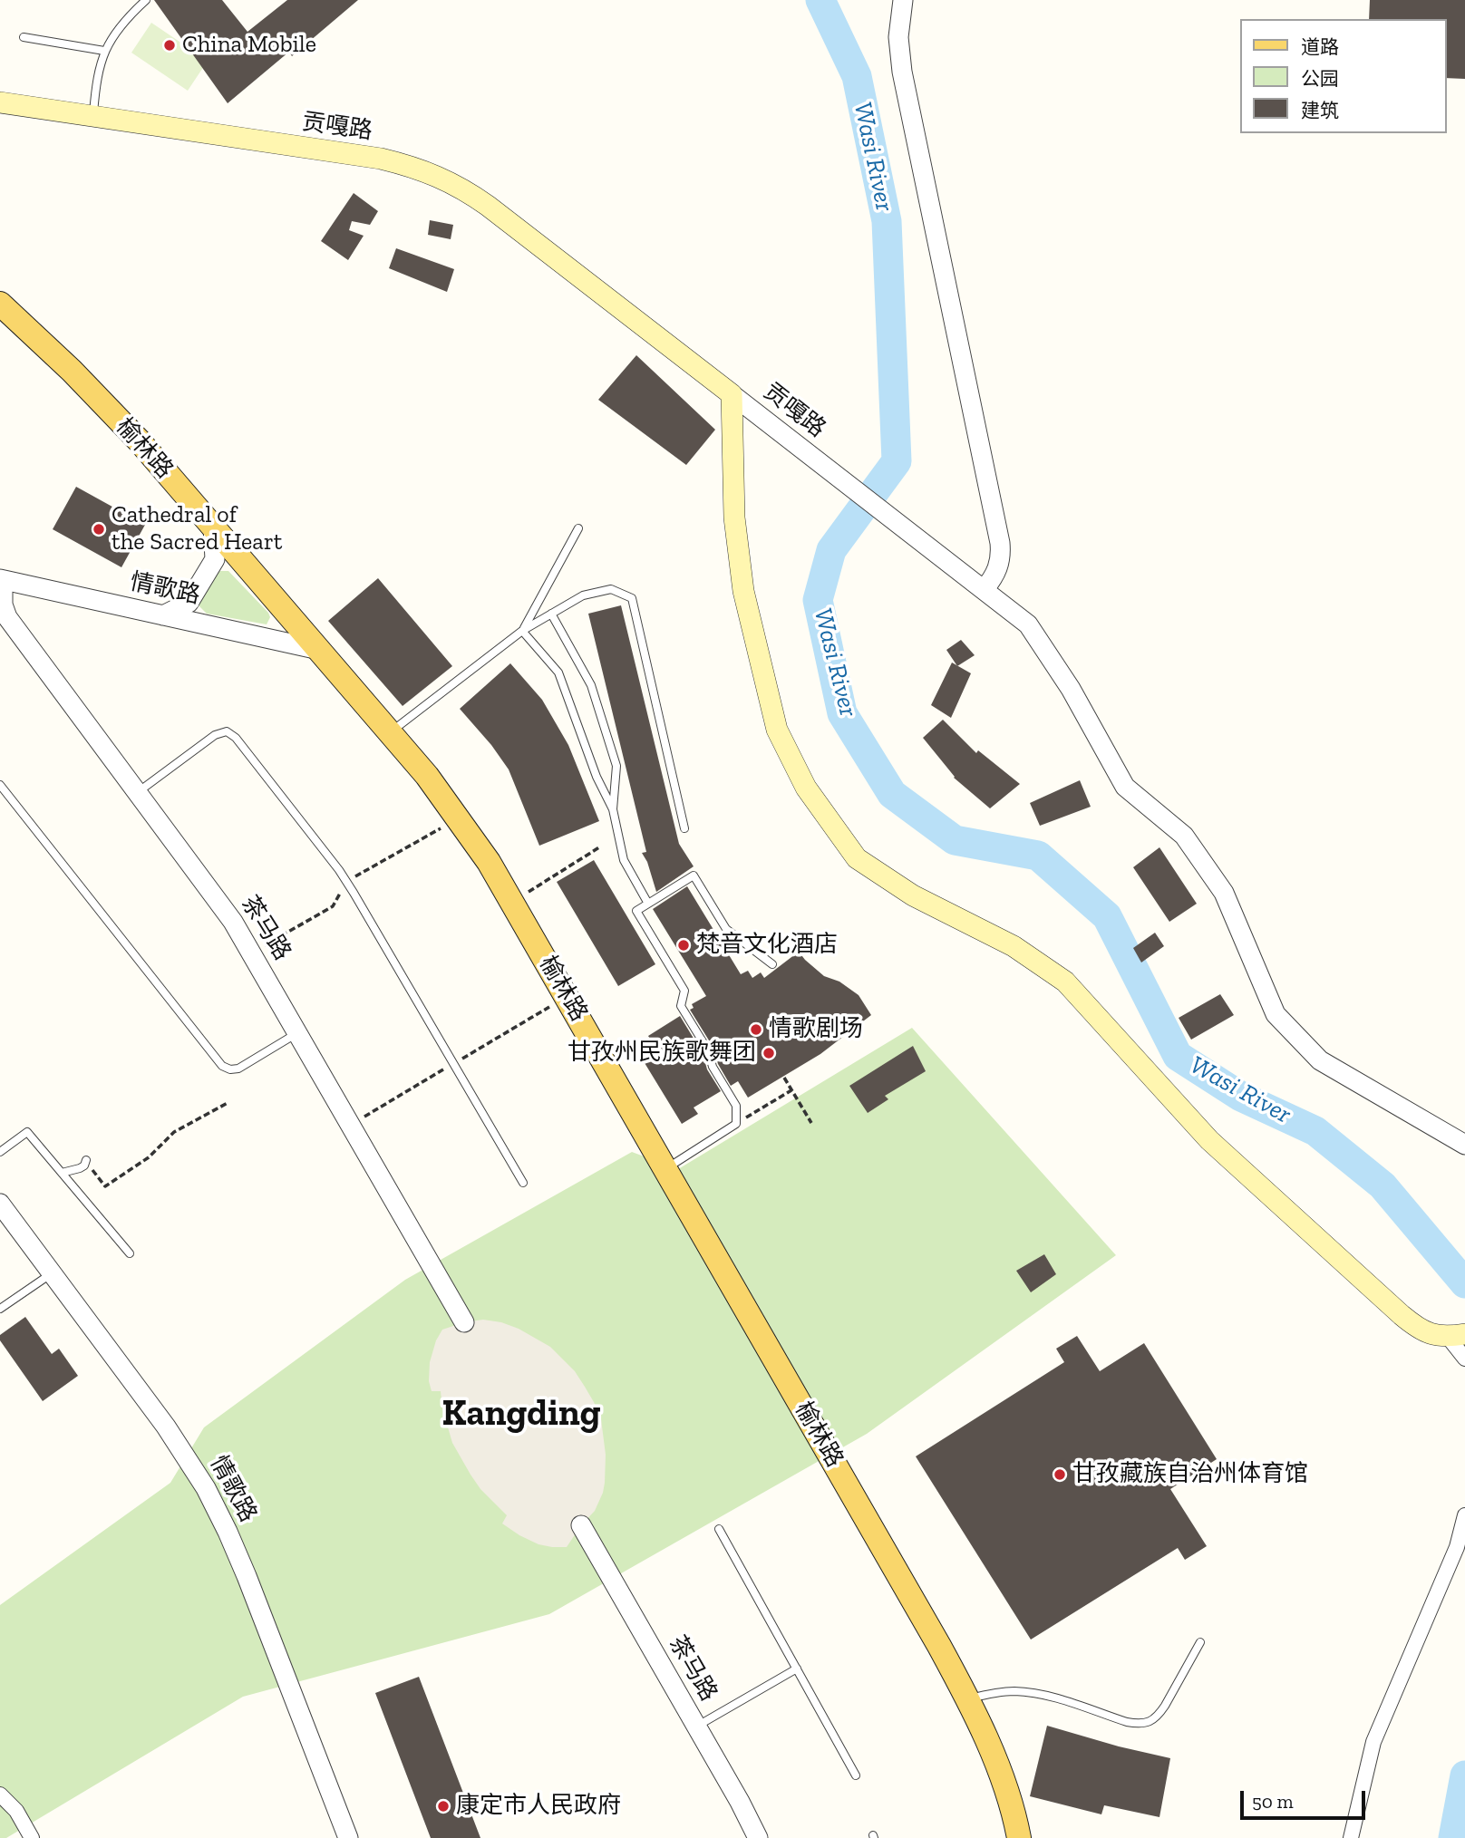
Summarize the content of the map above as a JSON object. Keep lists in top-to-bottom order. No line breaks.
{"streets":{"main road":["贡嘎路","榆林路"],"street":["情歌路","茶马路"]},"crossings":[["榆林路","情歌路"],["情歌路","茶马路"]],"districts":["Kangding"],"water":["Wasi River"],"places":["China Mobile","Cathedral of the Sacred Heart","梵音文化酒店","情歌剧场","甘孜州民族歌舞团","甘孜藏族自治州体育馆","康定市人民政府"],"legend":["道路","公园","建筑"],"scale_bar":"50 m"}
